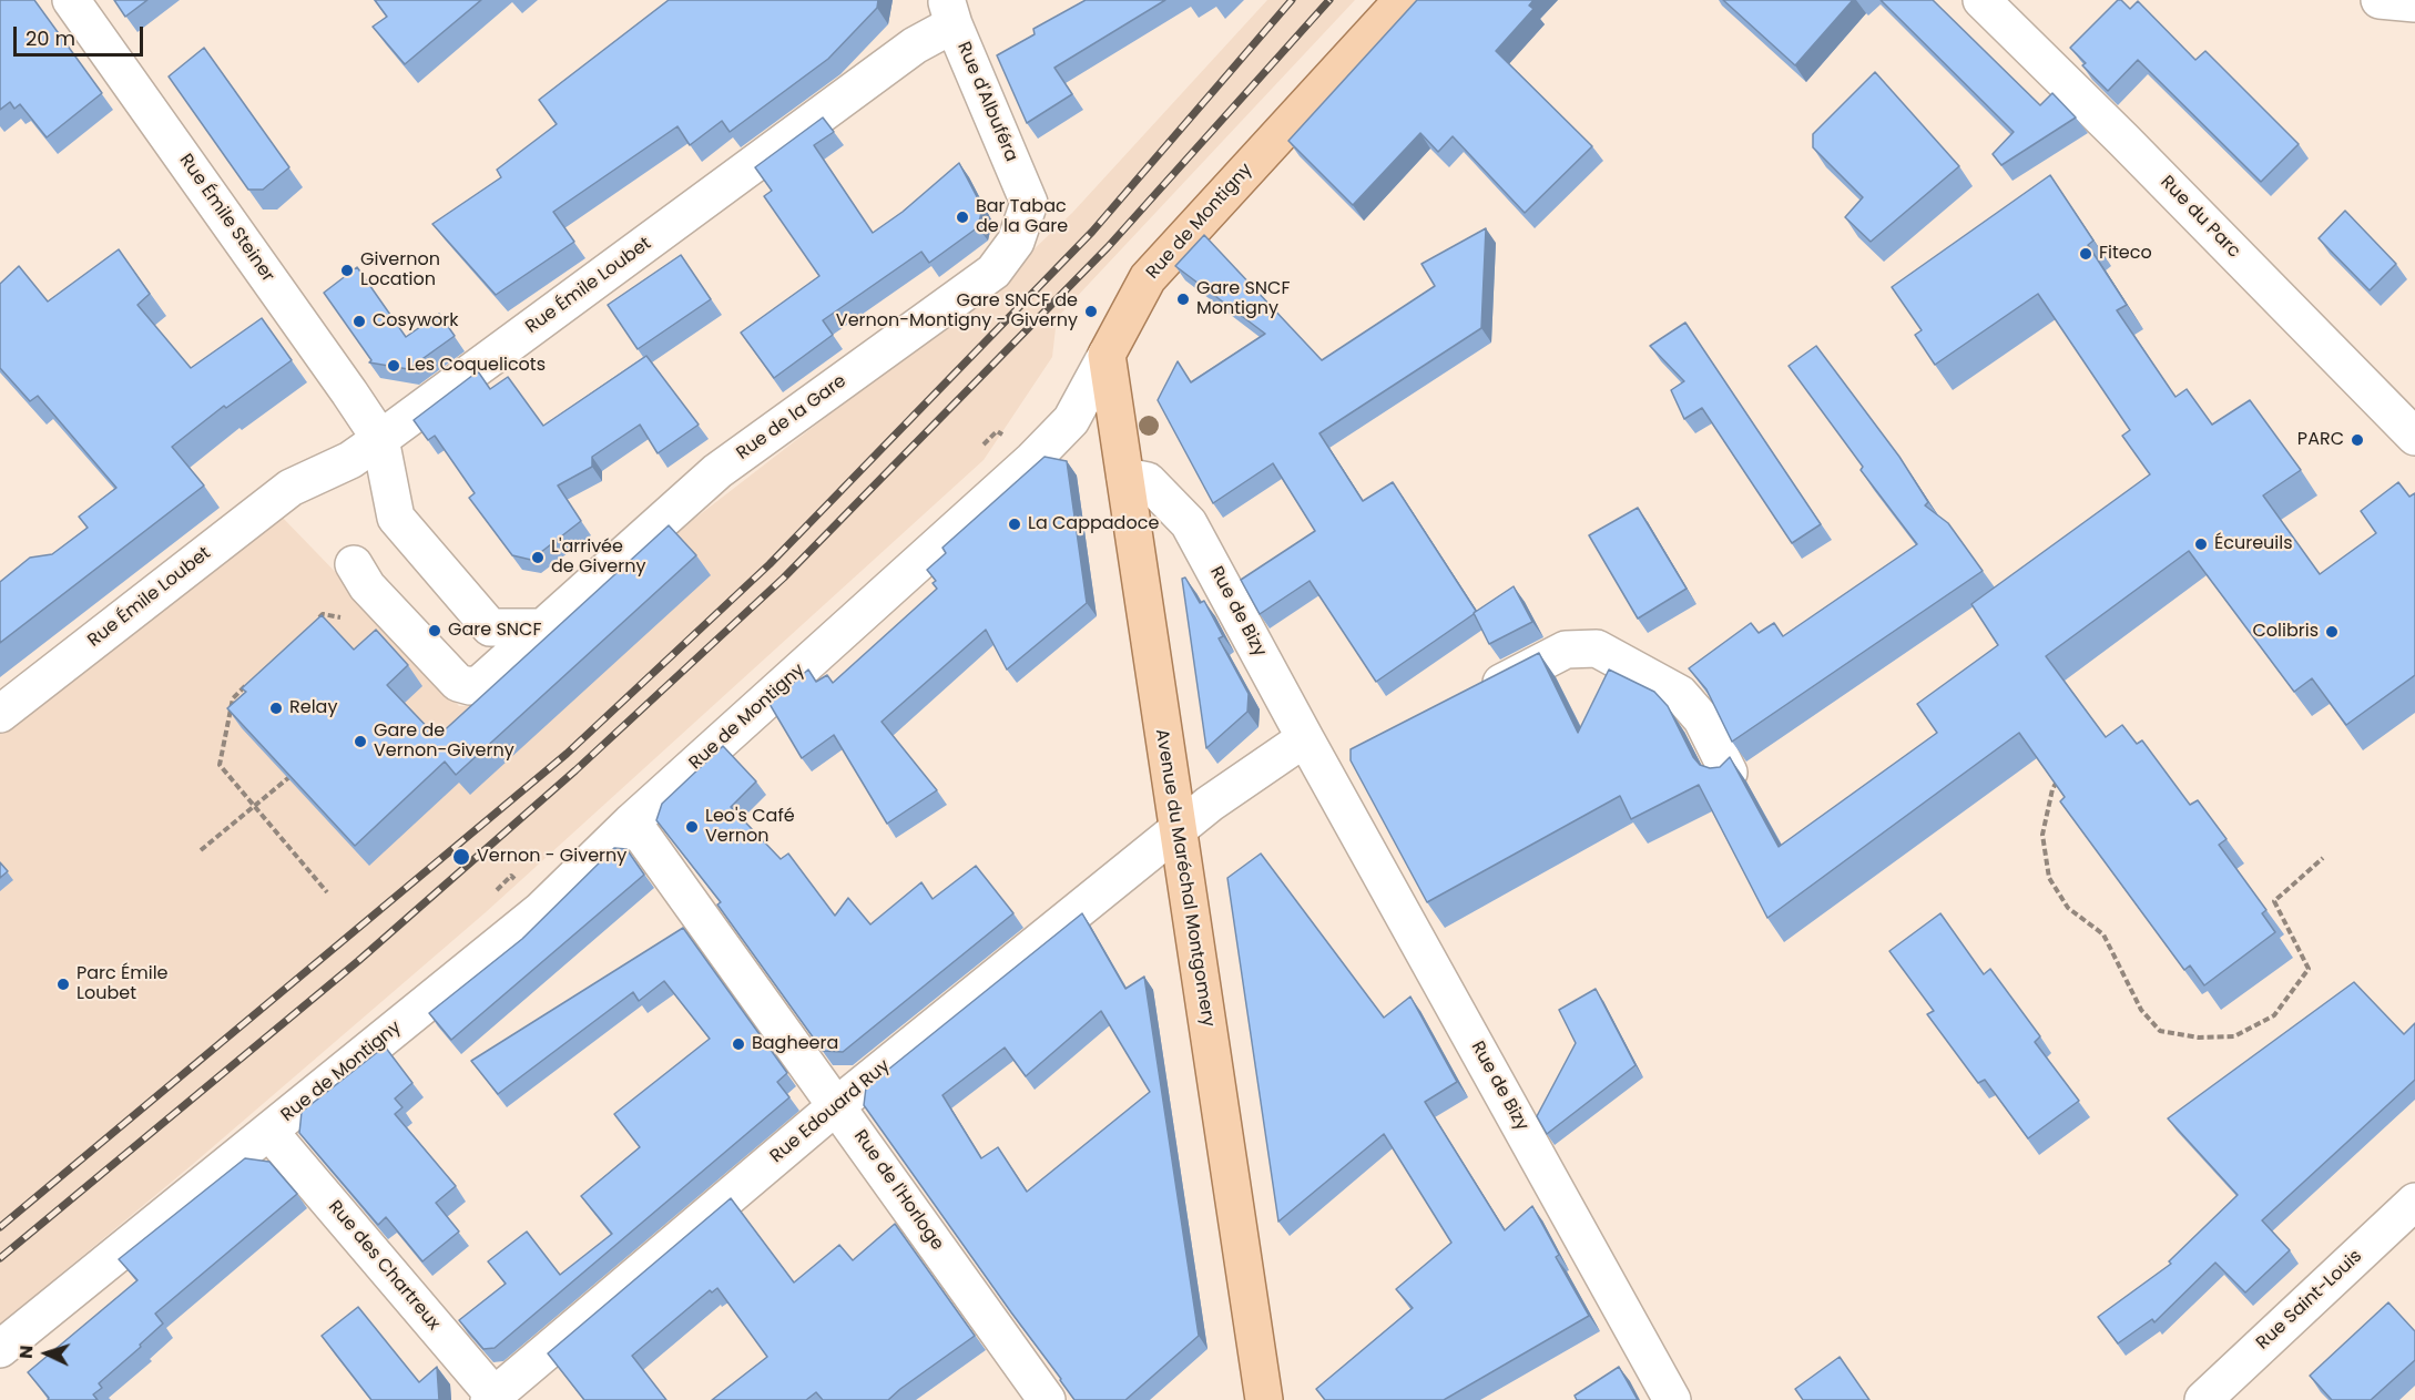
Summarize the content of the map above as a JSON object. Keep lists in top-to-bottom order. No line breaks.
{"streets":{"main road":["Rue de Montigny","Avenue du Maréchal Montgomery"],"street":["Rue d'Albuféra","Rue du Parc","Rue Émile Steiner","Rue Émile Loubet","Rue de la Gare","Rue de Bizy","Rue Edouard Ruy","Rue de l'Horloge","Rue des Chartreux","Rue Saint-Louis"]},"crossings":[["Rue d'Albuféra","Rue Émile Loubet"],["Rue d'Albuféra","Rue de la Gare"],["Rue Émile Steiner","Rue Émile Loubet"],["Rue de Montigny","Avenue du Maréchal Montgomery"],["Rue de Montigny","Rue de l'Horloge"],["Rue de Montigny","Rue des Chartreux"],["Rue de Bizy","Avenue du Maréchal Montgomery"],["Rue de Bizy","Rue Edouard Ruy"],["Avenue du Maréchal Montgomery","Rue Edouard Ruy"],["Rue Edouard Ruy","Rue de l'Horloge"],["Rue Edouard Ruy","Rue des Chartreux"]],"places":["Bar Tabac de la Gare","Fiteco","Givernon Location","Gare SNCF Montigny","Gare SNCF de Vernon-Montigny - Giverny","Cosywork","Les Coquelicots","PARC","La Cappadoce","Écureuils","L'arrivée de Giverny","Gare SNCF","Colibris","Relay","Gare de Vernon-Giverny","Leo's Café Vernon","Vernon - Giverny","Parc Émile Loubet","Bagheera"],"scale_bar":"20 m","north":"left"}
